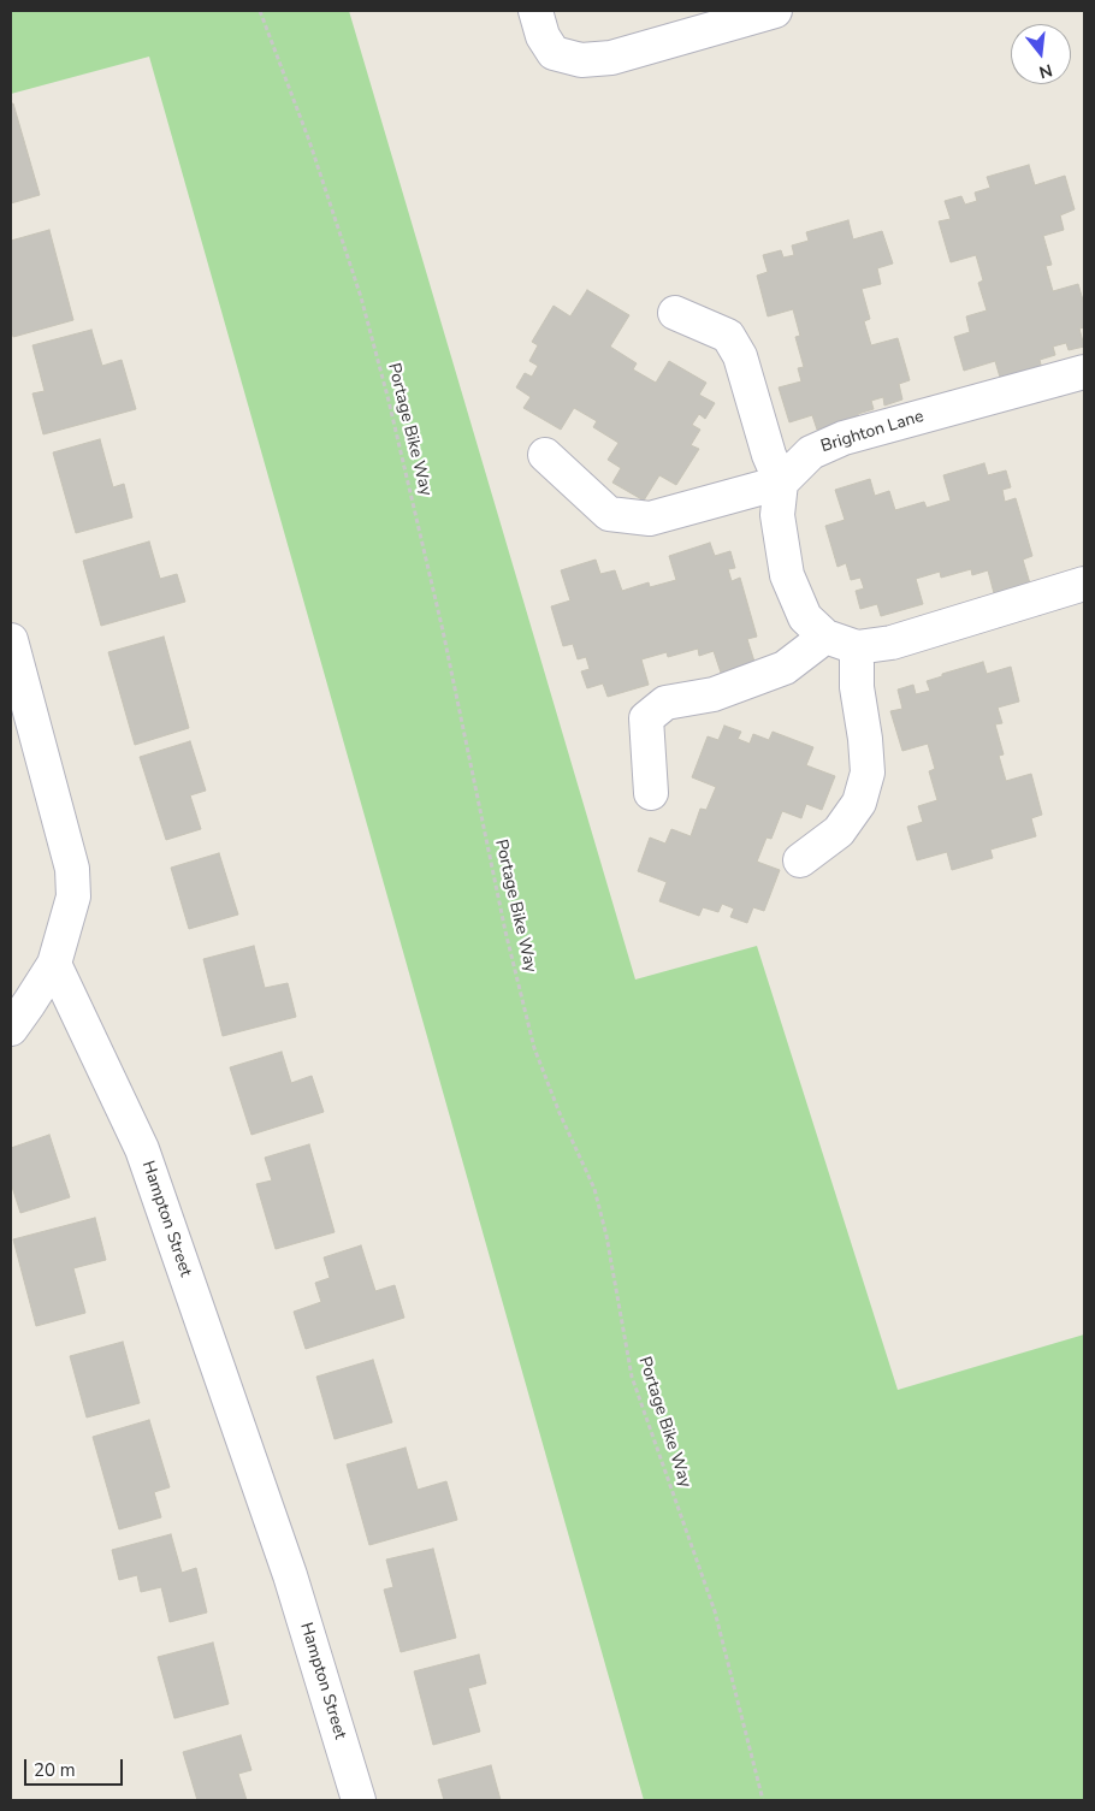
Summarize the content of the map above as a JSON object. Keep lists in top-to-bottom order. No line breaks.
{"streets":{"street":["Brighton Lane","Hampton Street"],"path":["Portage Bike Way"]},"scale_bar":"20 m","north":"bottom"}
